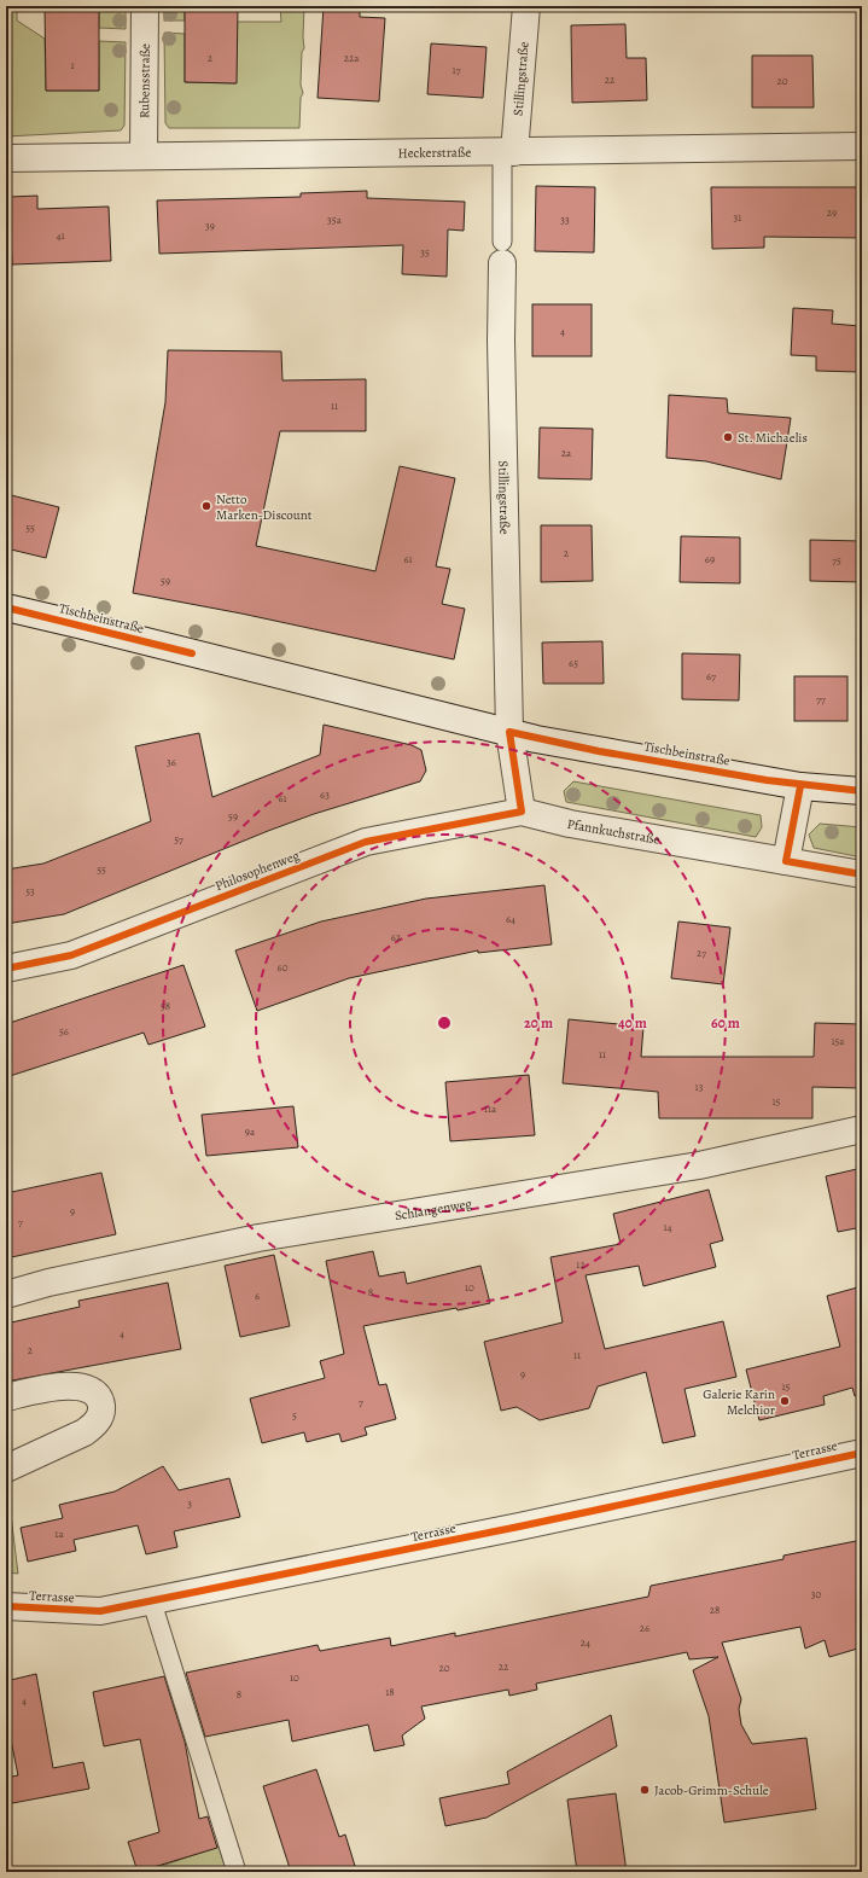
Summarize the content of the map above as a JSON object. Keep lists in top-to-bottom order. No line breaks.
{"streets":{"street":["Stillingstraße","Rubensstraße","Heckerstraße","Tischbeinstraße","Pfannkuchstraße","Philosophenweg","Schlangenweg","Terrasse"]},"crossings":[["Stillingstraße","Heckerstraße"],["Stillingstraße","Tischbeinstraße"],["Rubensstraße","Heckerstraße"],["Pfannkuchstraße","Philosophenweg"]],"places":["St. Michaelis","Netto Marken-Discount","Galerie Karin Melchior","Jacob-Grimm-Schule"],"house_numbers":["2","22a","1","17","22","20","29","31","35a","33","39","41","35","4","11","2a","55","2","61","69","75","59","65","67","77","36","63","61","59","57","55","53","64","62","27","60","58","56","15a","11","13","15","11a","9a","9","7","14","12","10","8","6","4","2","11","9","15","7","5","3","1a","30","28","26","24","22","20","10","18","8","4"],"rings":["20 m","40 m","60 m"]}
